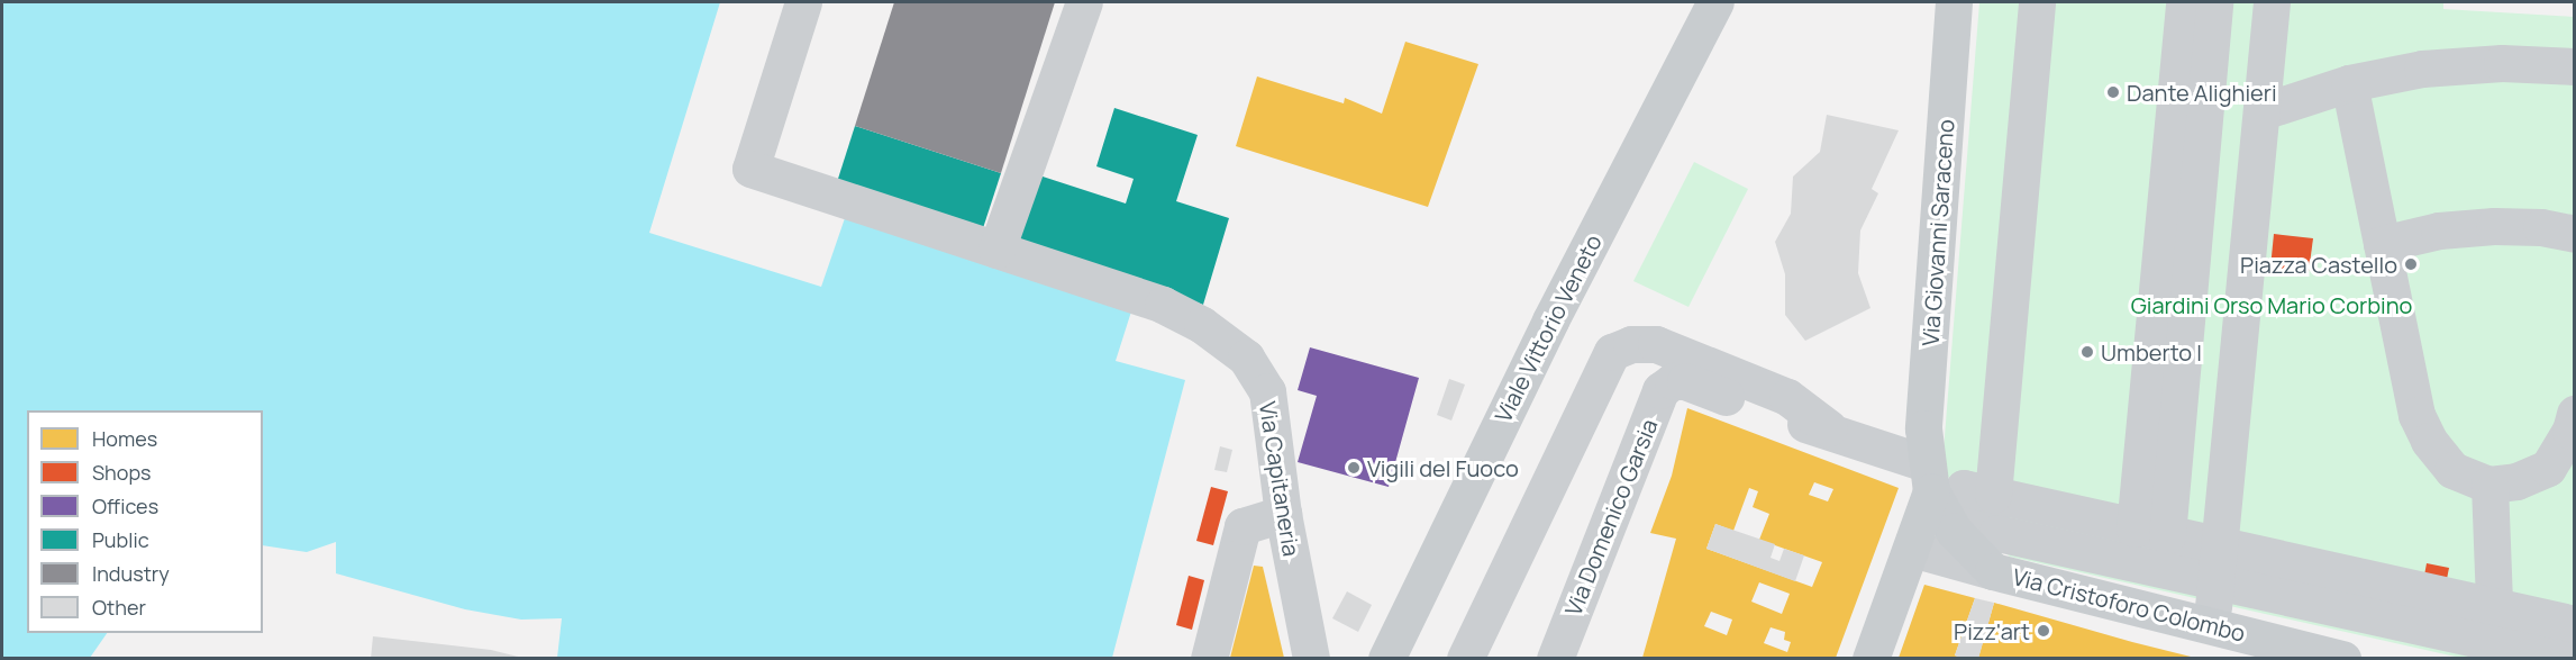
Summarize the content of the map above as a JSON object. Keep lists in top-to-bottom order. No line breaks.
{"streets":{"main road":["Via Giovanni Saraceno","Viale Vittorio Veneto","Via Cristoforo Colombo"],"street":["Via Capitaneria","Via Domenico Garsia"]},"parks":["Giardini Orso Mario Corbino"],"places":["Dante Alighieri","Piazza Castello","Umberto I","Vigili del Fuoco","Pizz'art"],"legend":["Homes","Shops","Offices","Public","Industry","Other"]}
